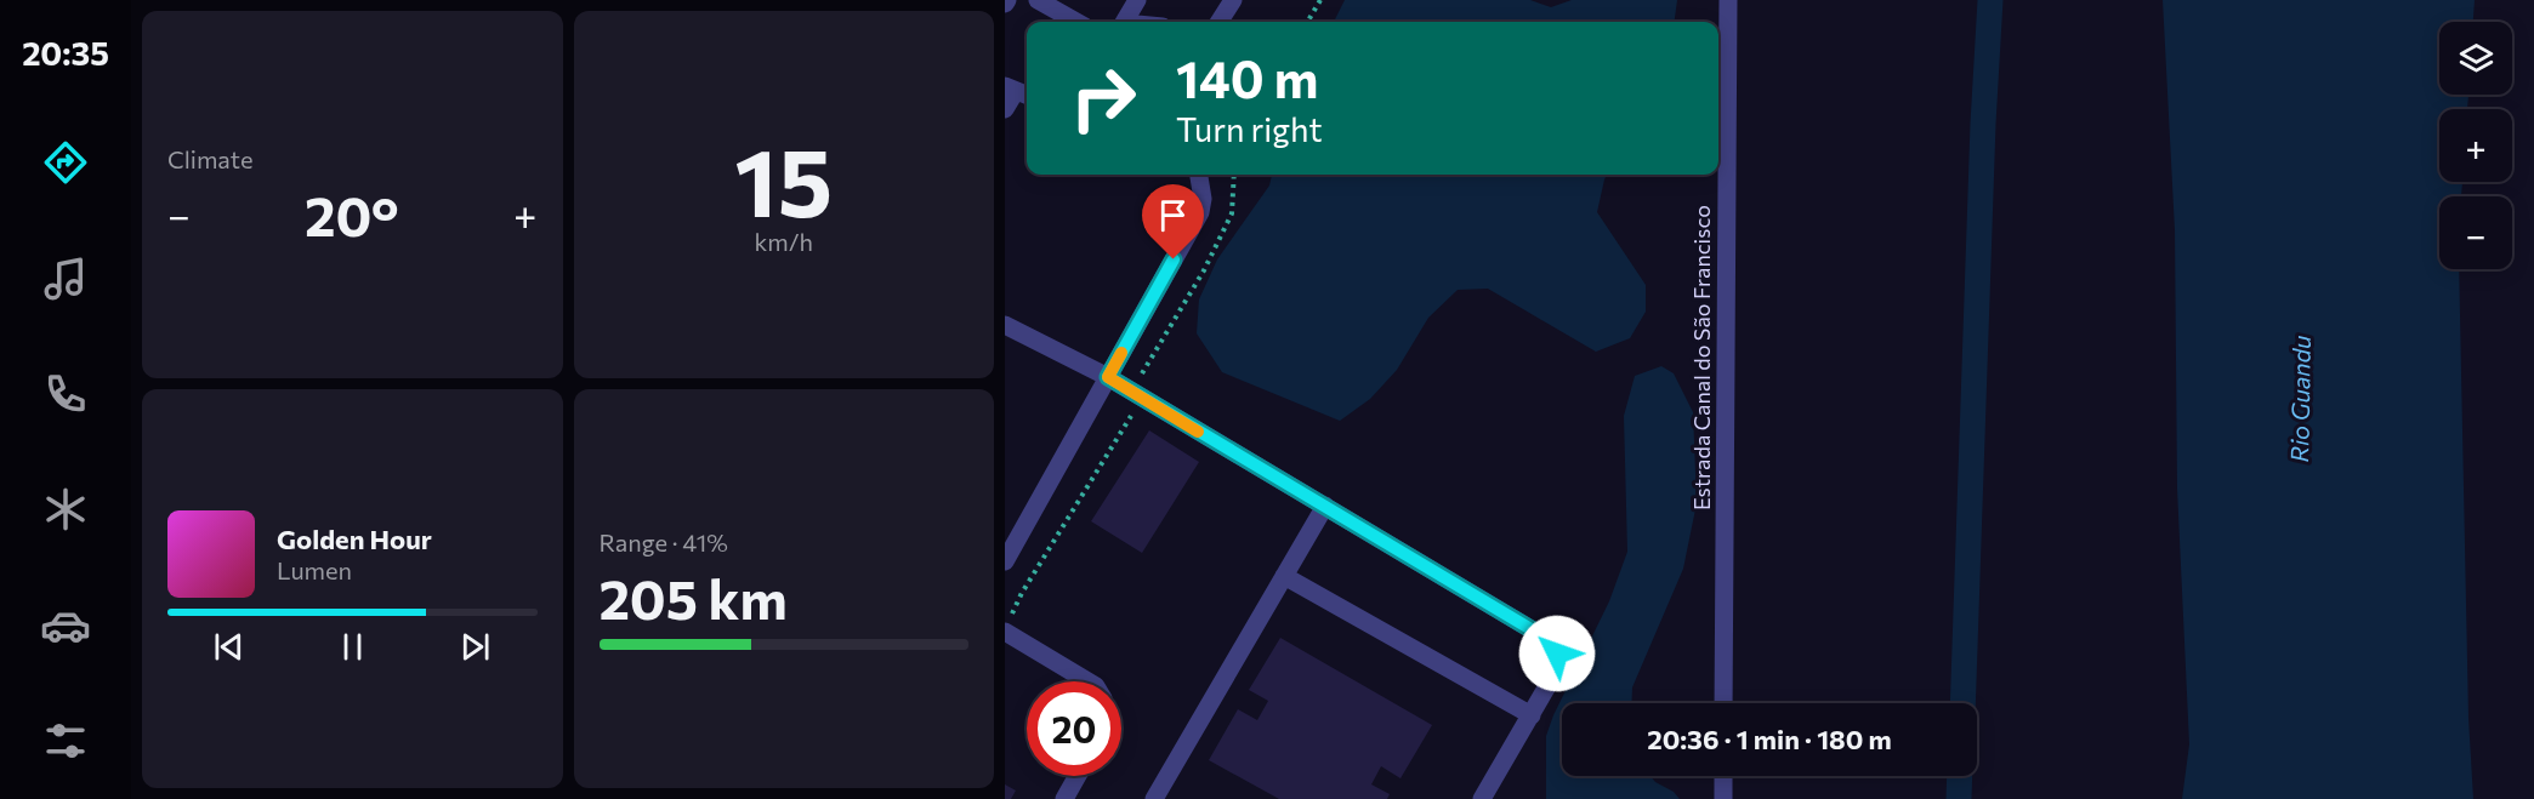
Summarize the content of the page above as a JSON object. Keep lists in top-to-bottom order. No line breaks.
{"streets":{"street":["Estrada Canal do São Francisco"]},"water":["Rio Guandu"],"page":{"tabs":"20:35","tile":["Climate",["15","km/h"],["Range · 41%","205 km"]],"map_buttons":["+","−"],"turn":["140 m","Turn right"],"heat":["−","20°","+"],"song":["Golden Hour","Lumen"],"limit":"20","trip":"20:36 · 1 min · 180 m"}}
